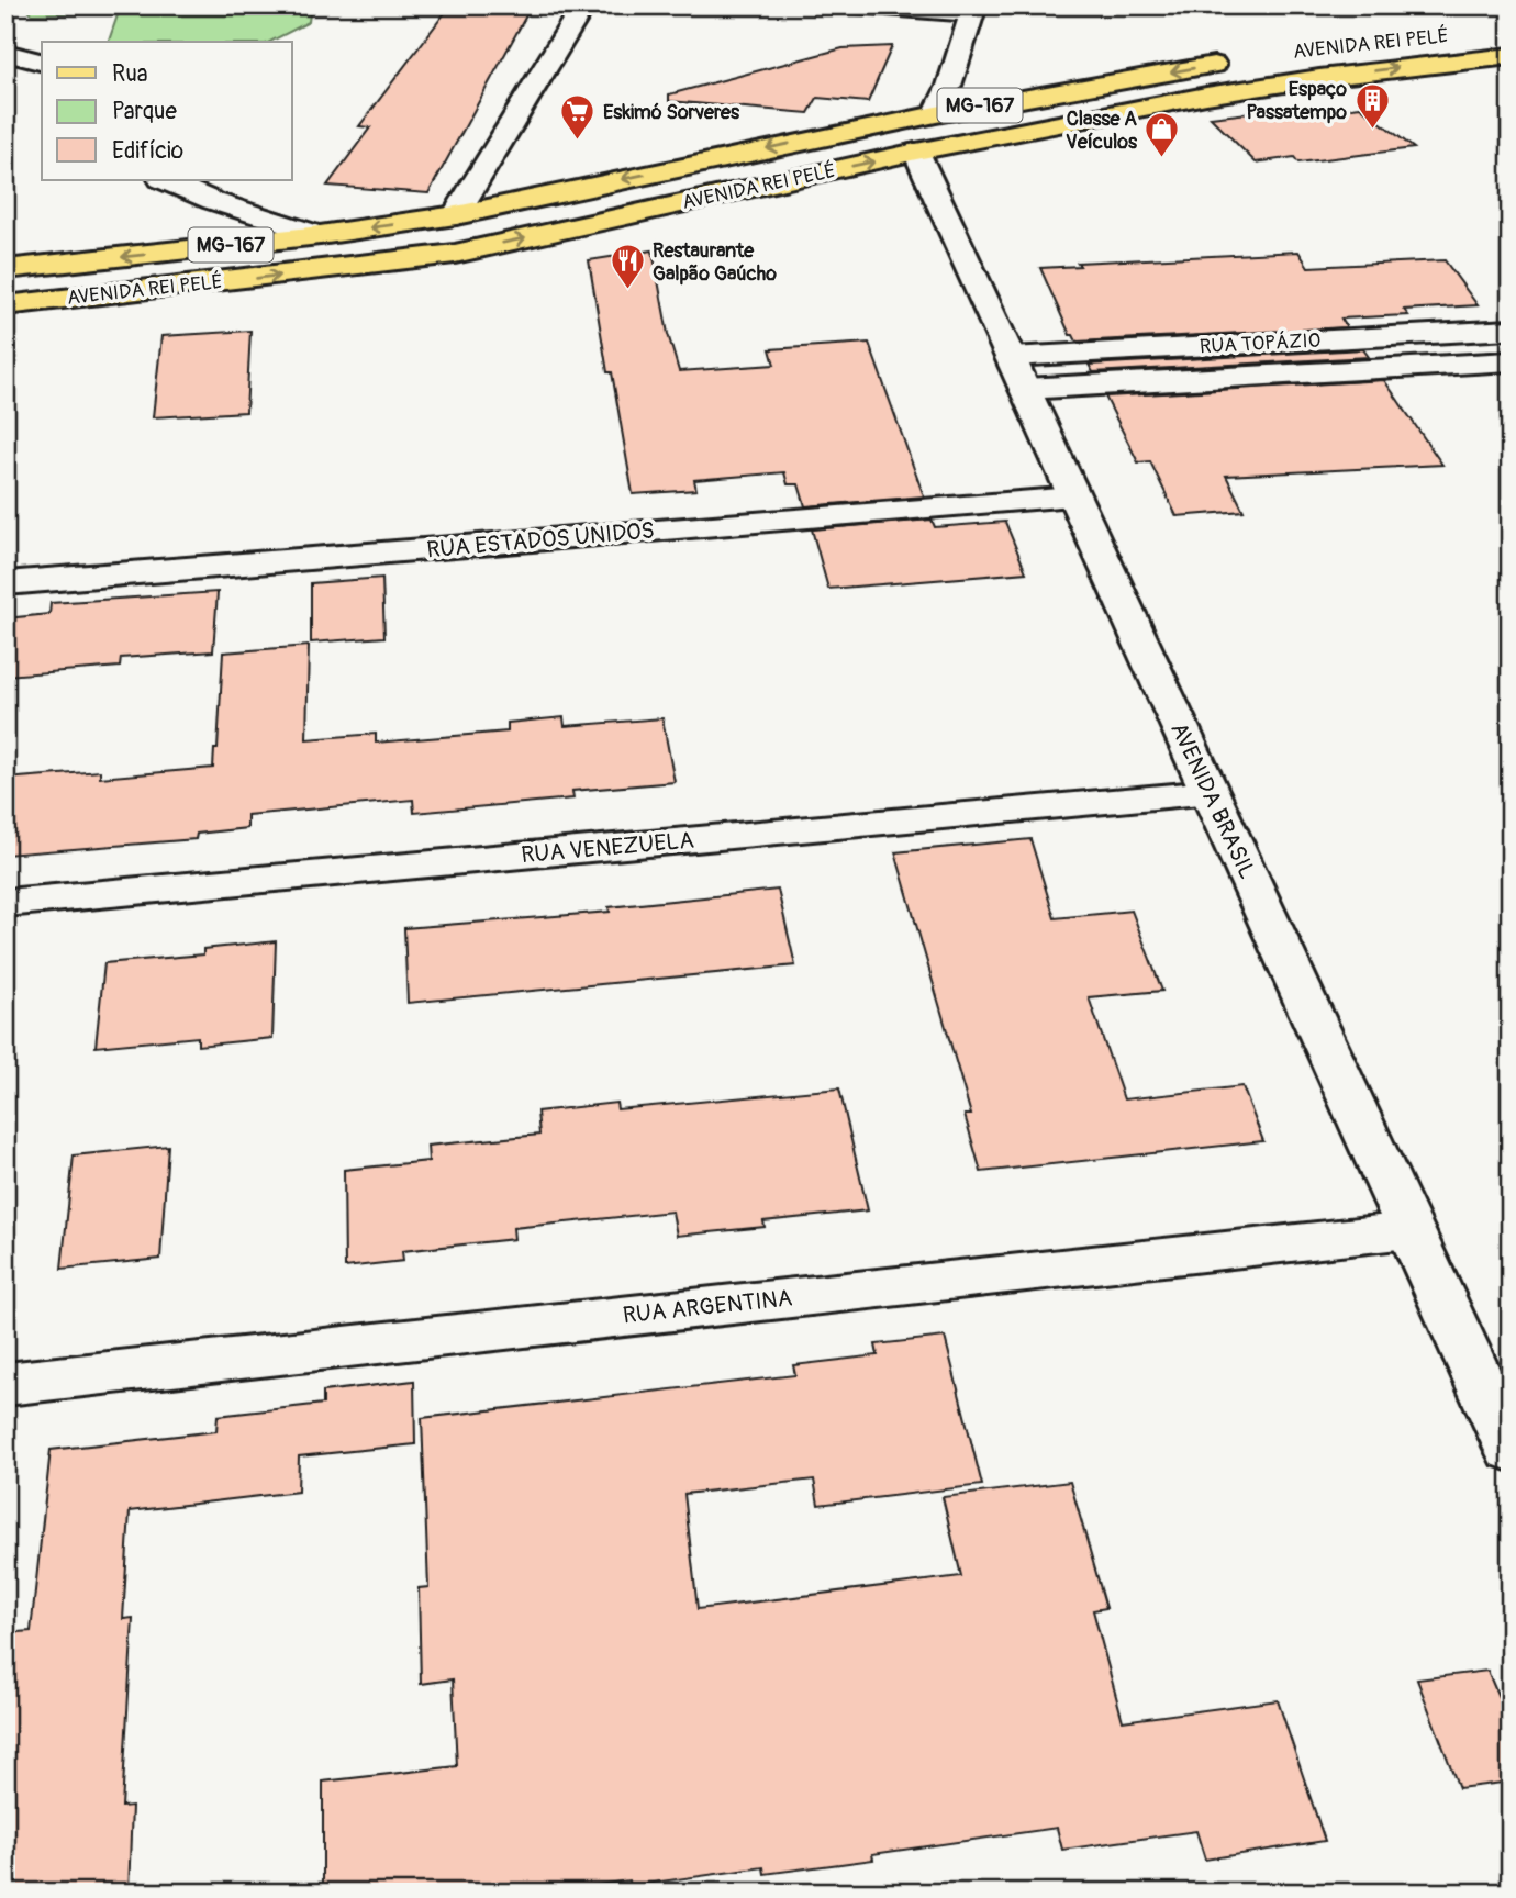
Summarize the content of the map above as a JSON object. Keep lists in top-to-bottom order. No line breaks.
{"streets":{"main road":["AVENIDA REI PELÉ","MG-167"],"street":["RUA TOPÁZIO","RUA ESTADOS UNIDOS","AVENIDA BRASIL","RUA VENEZUELA","RUA ARGENTINA"]},"crossings":[["AVENIDA REI PELÉ","AVENIDA BRASIL"],["RUA TOPÁZIO","AVENIDA BRASIL"],["RUA ESTADOS UNIDOS","AVENIDA BRASIL"],["AVENIDA BRASIL","RUA VENEZUELA"],["AVENIDA BRASIL","RUA ARGENTINA"]],"places":{"building":["Espaço Passatempo"],"supermarket":["Eskimó Sorveres"],"shop":["Classe A Veículos"],"restaurant":["Restaurante Galpão Gaúcho"]},"legend":["Rua","Parque","Edifício"]}
